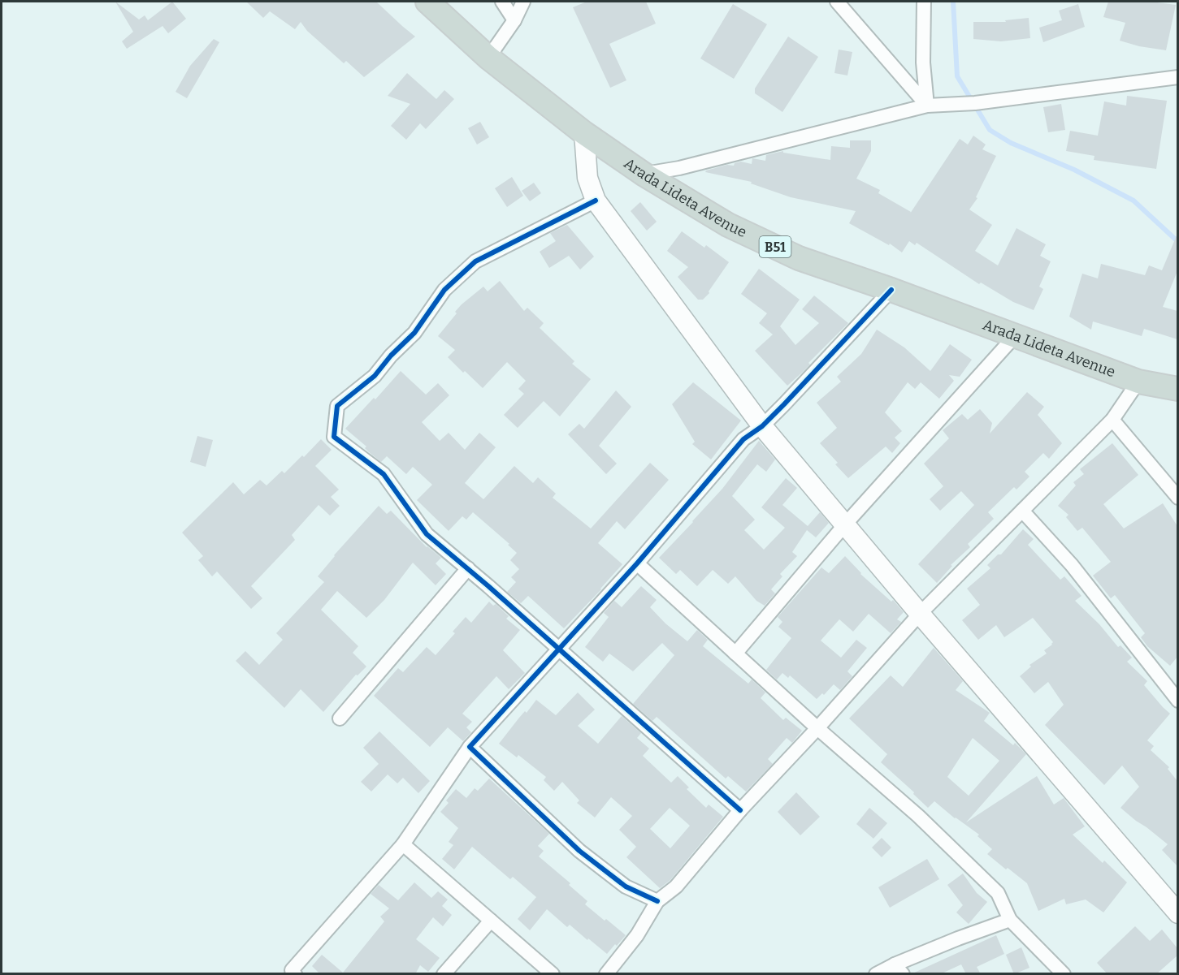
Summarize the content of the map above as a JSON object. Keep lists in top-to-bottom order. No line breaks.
{"streets":{"highway":["Arada Lideta Avenue","B51"]}}
